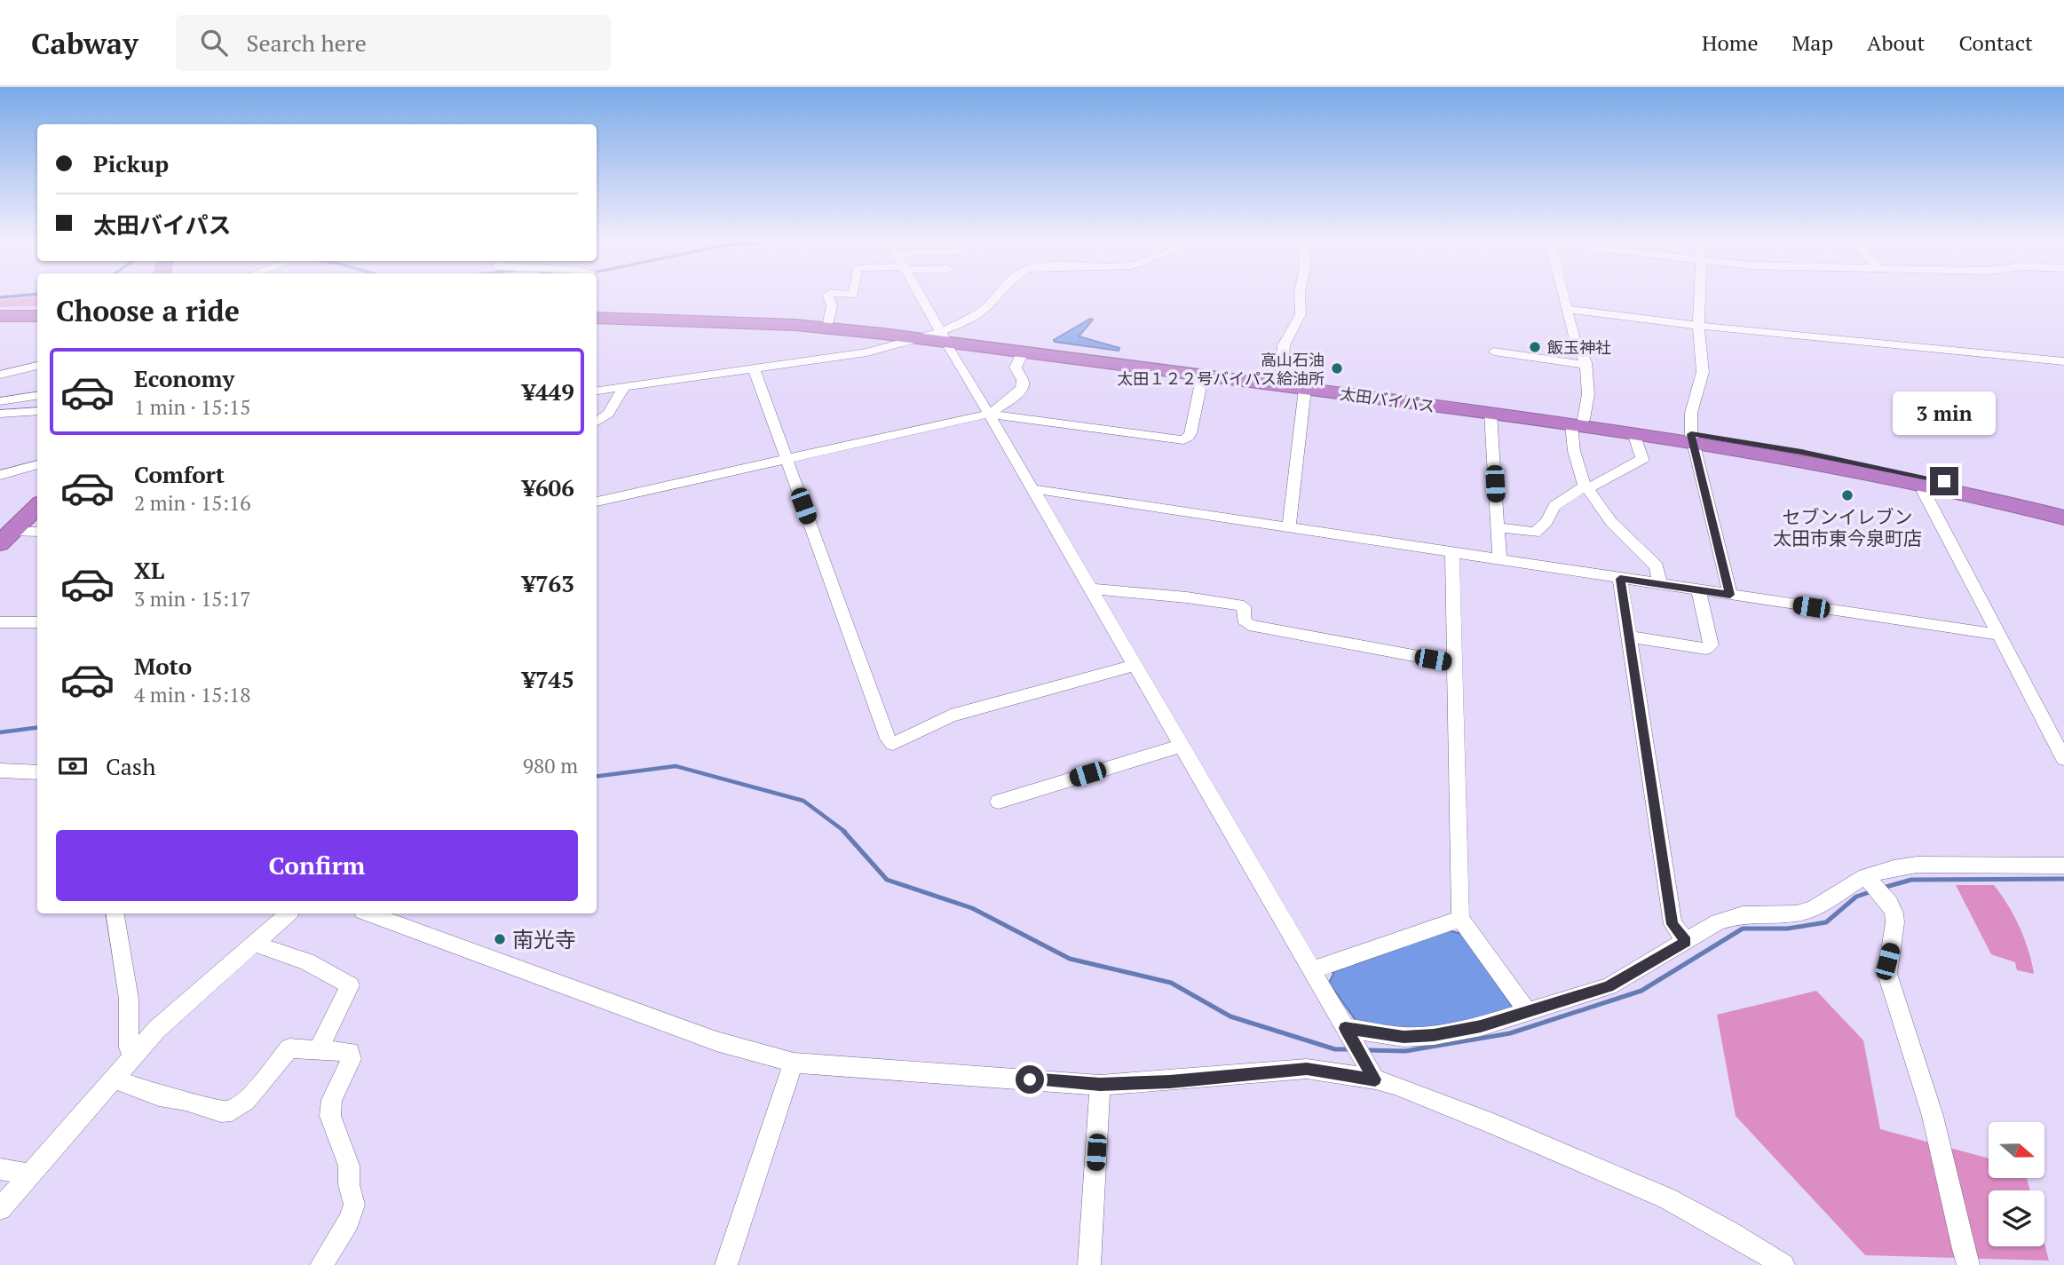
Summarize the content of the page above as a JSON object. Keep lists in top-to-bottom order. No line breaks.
{"streets":{"highway":["太田バイパス"]},"places":["飯玉神社","高山石油 太田１２２号バイパス給油所","セブンイレブン 太田市東今泉町店","南光寺"],"north":"right","page":{"header":"Cabway","search":"Search here","nav":["Home","Map","About","Contact"],"banner":["Pickup","太田バイパス"],"heading":"Choose a ride","list":[{"name":"Economy","note":"1 min · 15:15","value":"¥449"},{"name":"Comfort","note":"2 min · 15:16","value":"¥606"},{"name":"XL","note":"3 min · 15:17","value":"¥763"},{"name":"Moto","note":"4 min · 15:18","value":"¥745"}],"bubble":"3 min","pay":["Cash","980 m"],"buttons":"Confirm"}}
